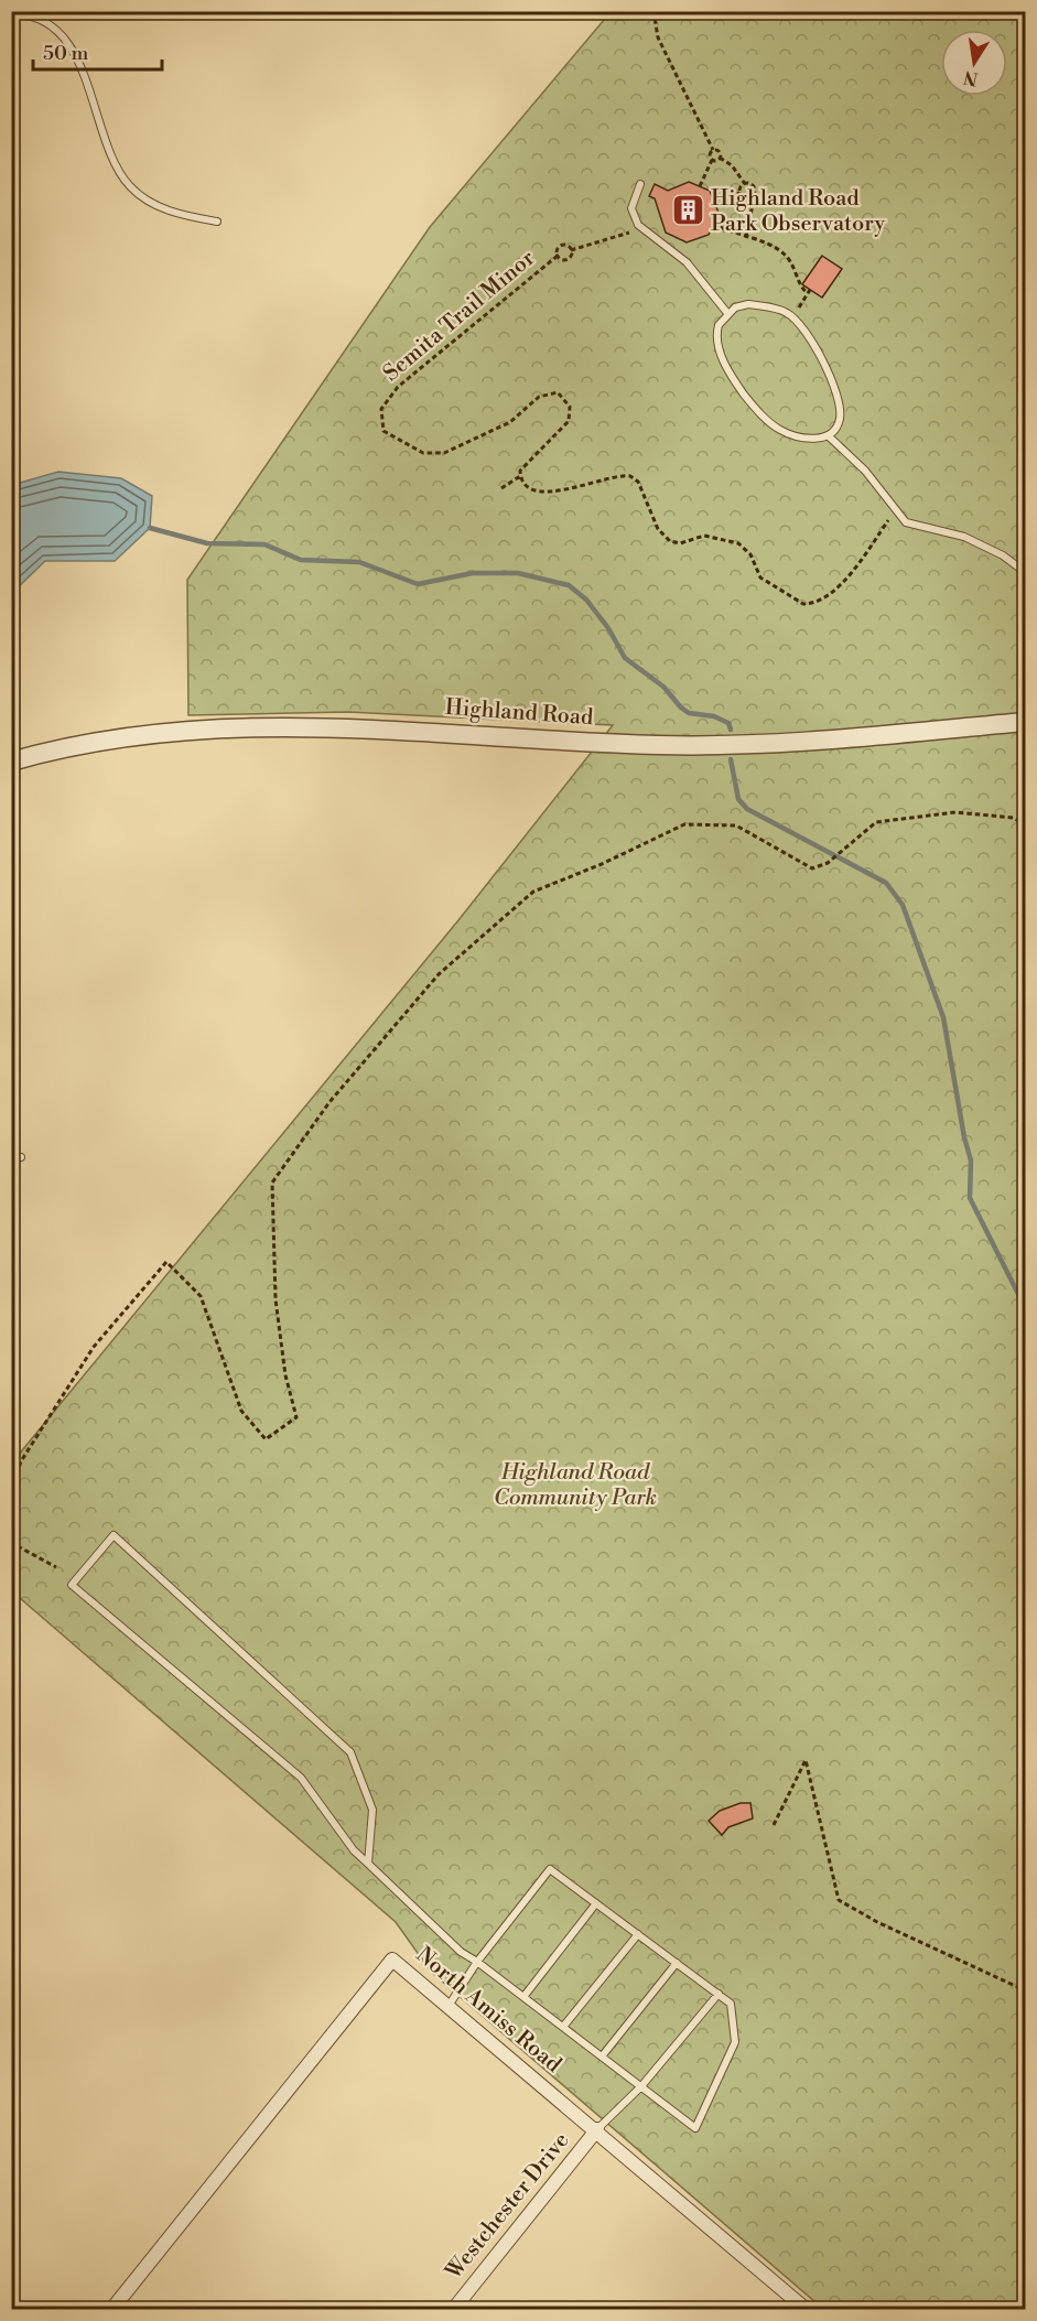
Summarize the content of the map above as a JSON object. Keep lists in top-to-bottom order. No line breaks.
{"streets":{"street":["Highland Road","North Amiss Road","Westchester Drive"],"path":["Semita Trail Minor"]},"crossings":[["North Amiss Road","Westchester Drive"]],"parks":["Highland Road Community Park"],"places":{"building":["Highland Road Park Observatory"]},"scale_bar":"50 m","north":"bottom"}
